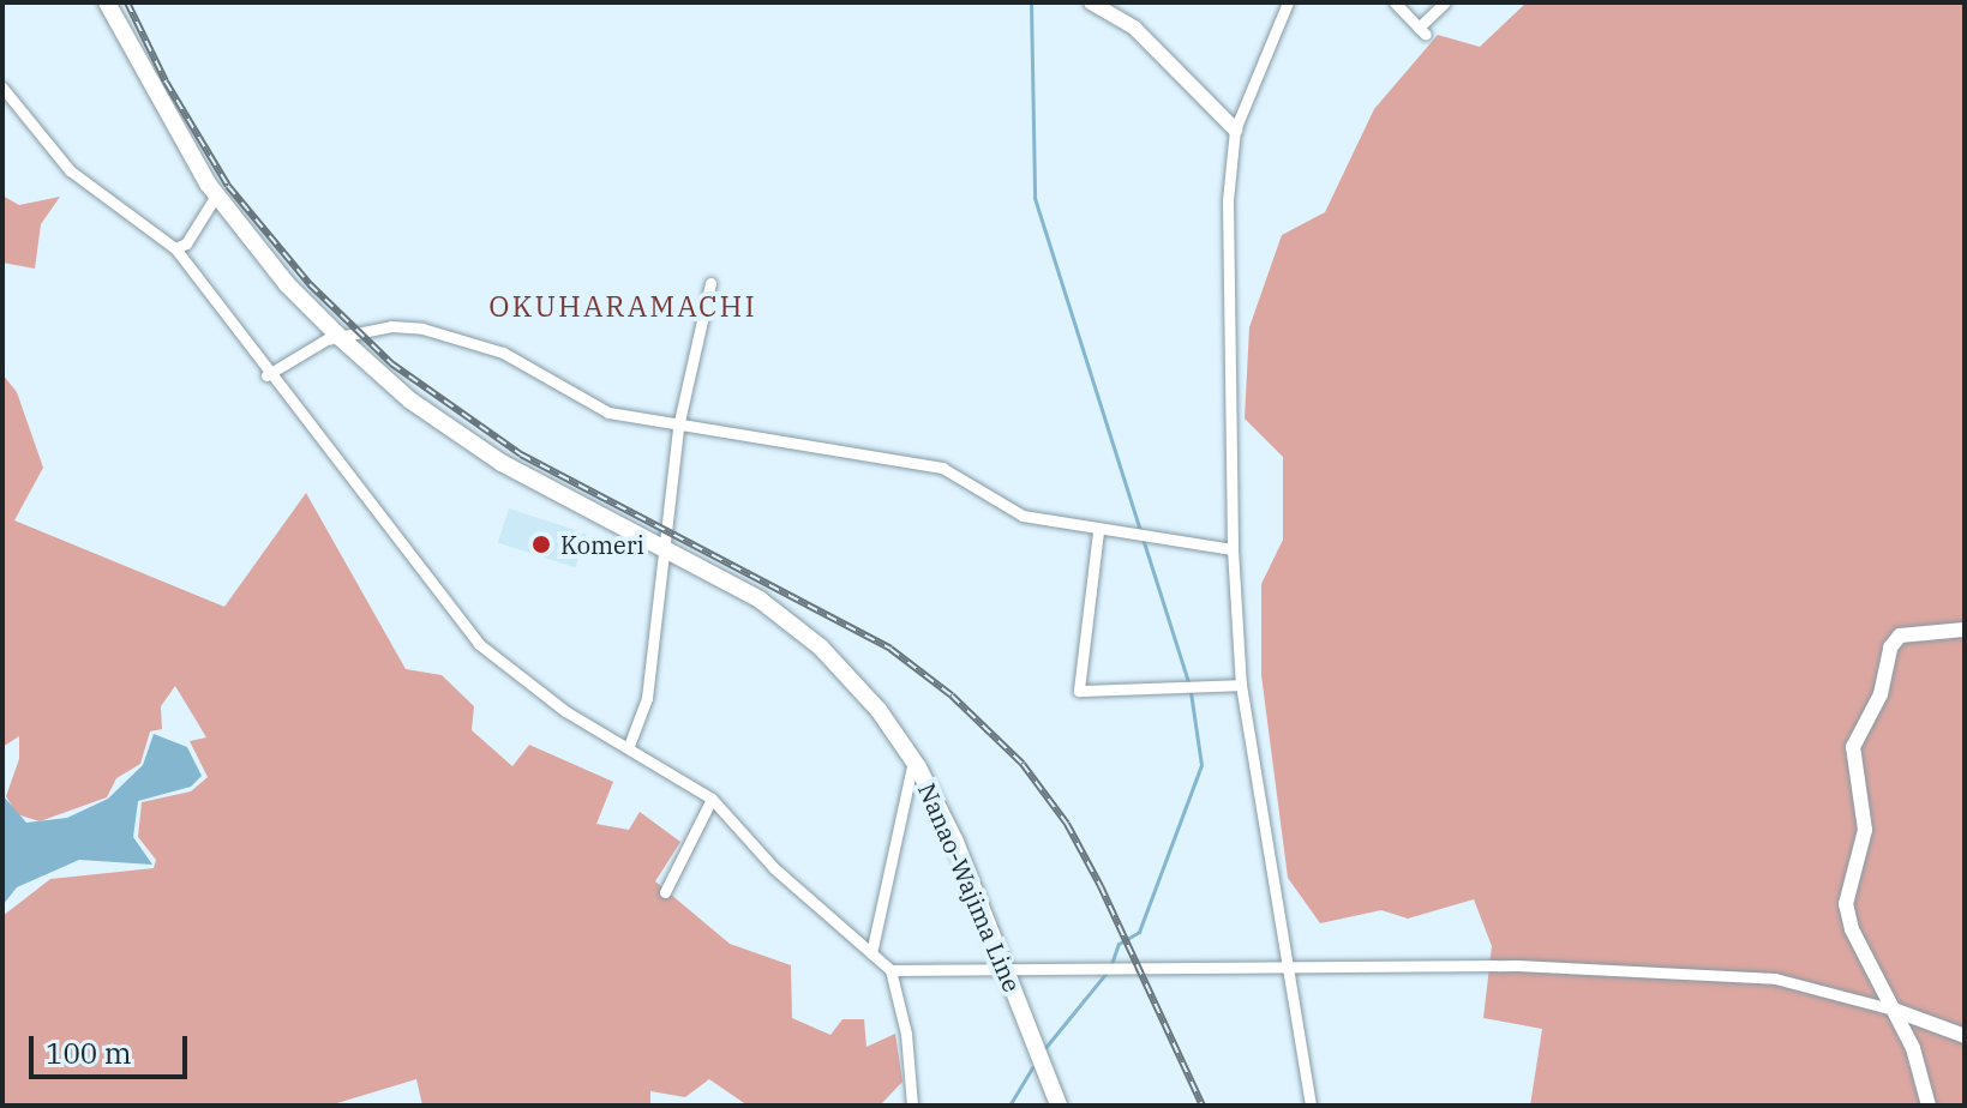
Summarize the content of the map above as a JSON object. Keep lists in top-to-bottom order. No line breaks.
{"streets":{"main road":["Nanao-Wajima Line"]},"districts":["OKUHARAMACHI"],"places":["Komeri"],"scale_bar":"100 m"}
